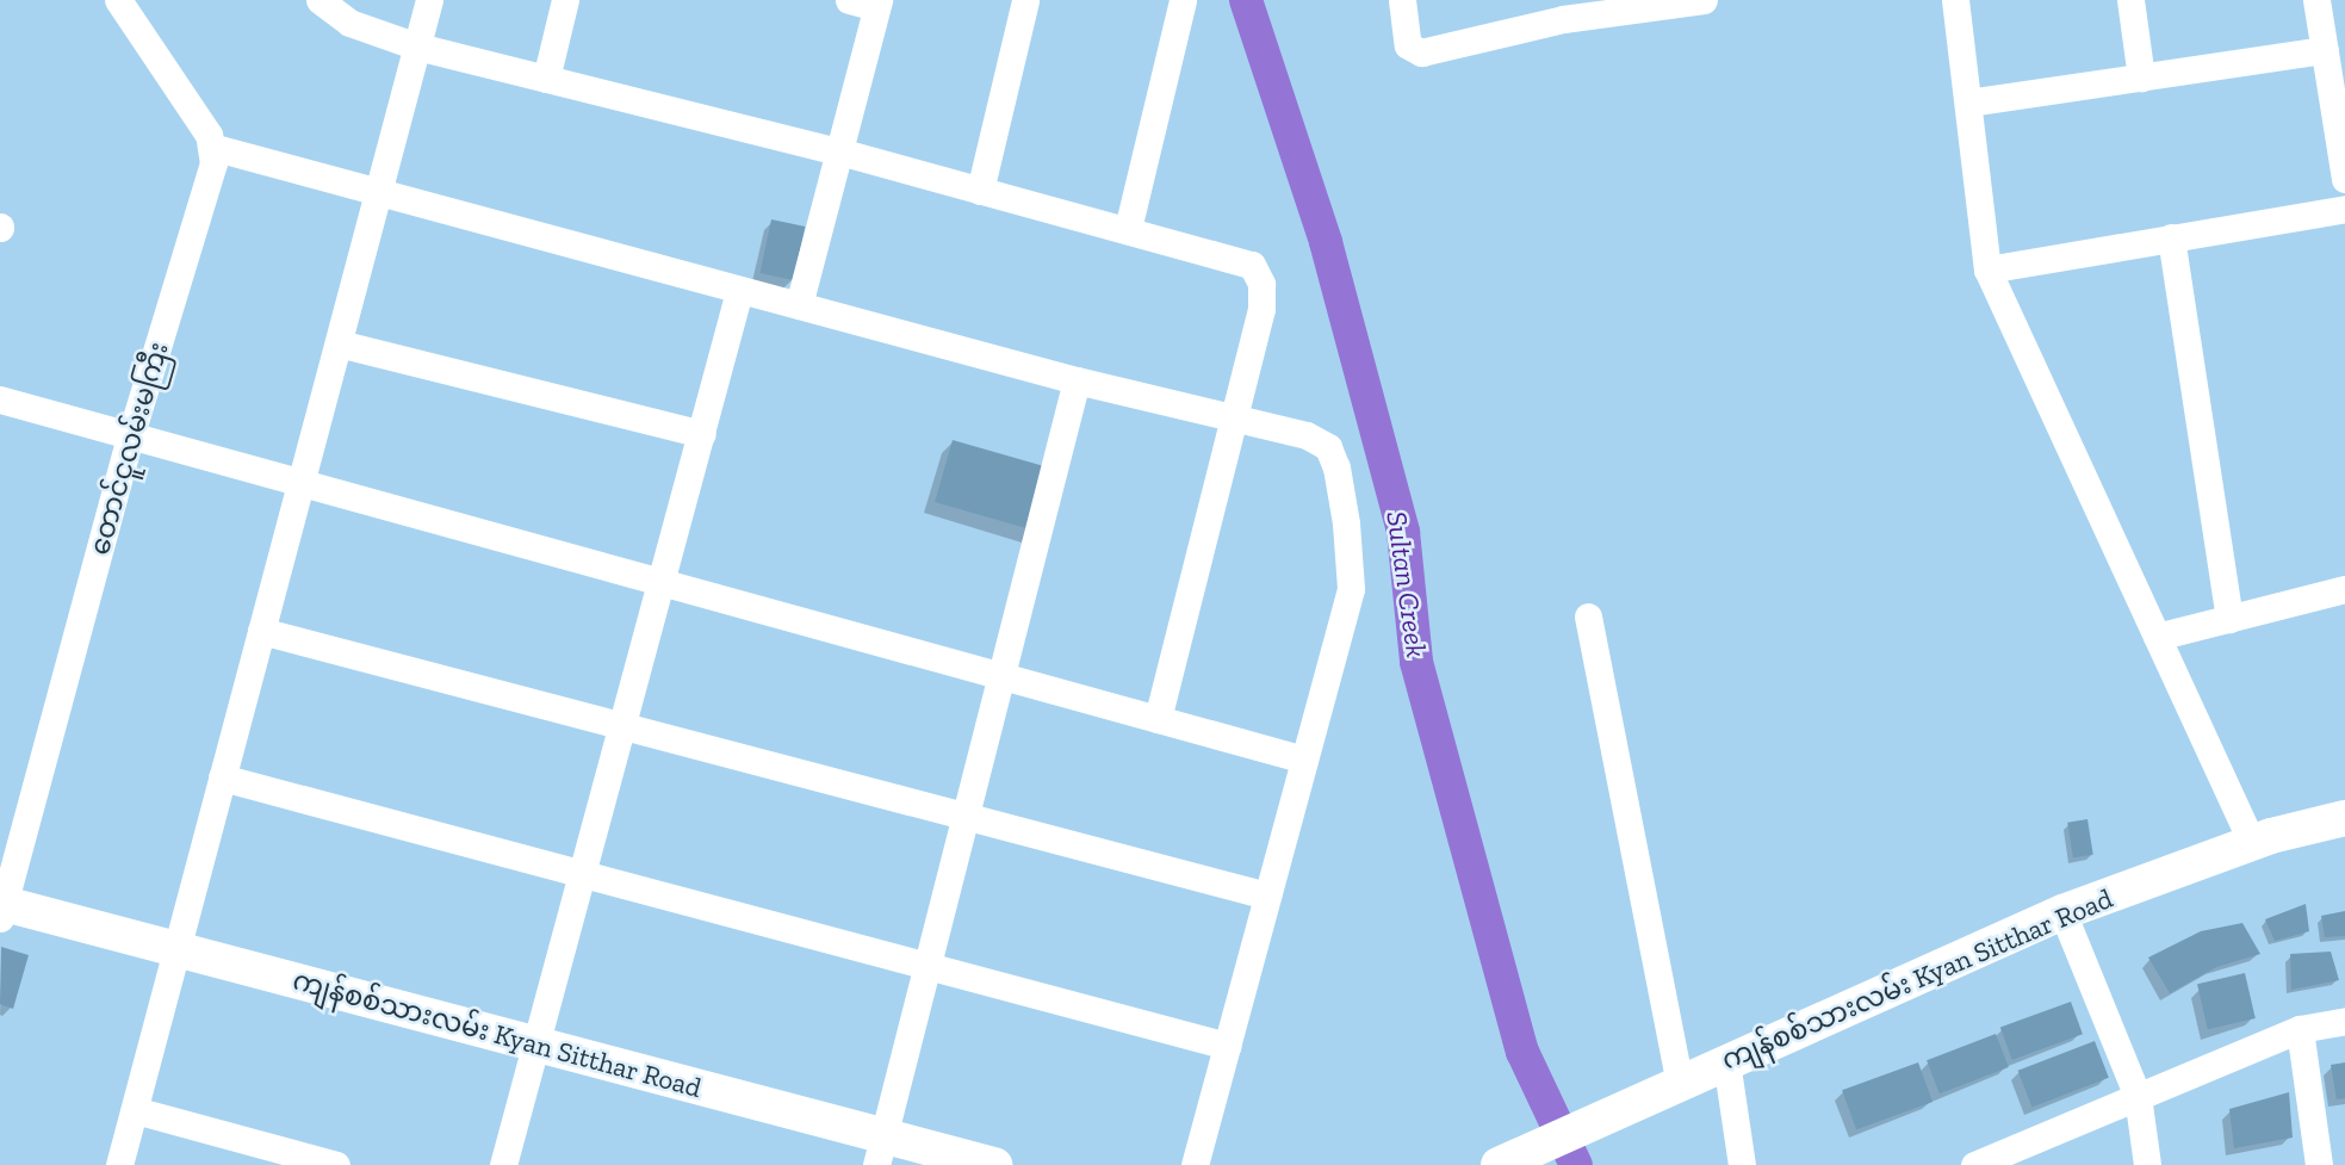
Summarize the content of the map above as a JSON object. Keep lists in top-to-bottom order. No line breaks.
{"streets":{"main road":["ကျန်စစ်သားလမ်း Kyan Sitthar Road"],"street":["တောင်ငူလမ်းမကြီး"]},"crossings":[["တောင်ငူလမ်းမကြီး","ကျန်စစ်သားလမ်း Kyan Sitthar Road"]],"water":["Sultan Creek"]}
